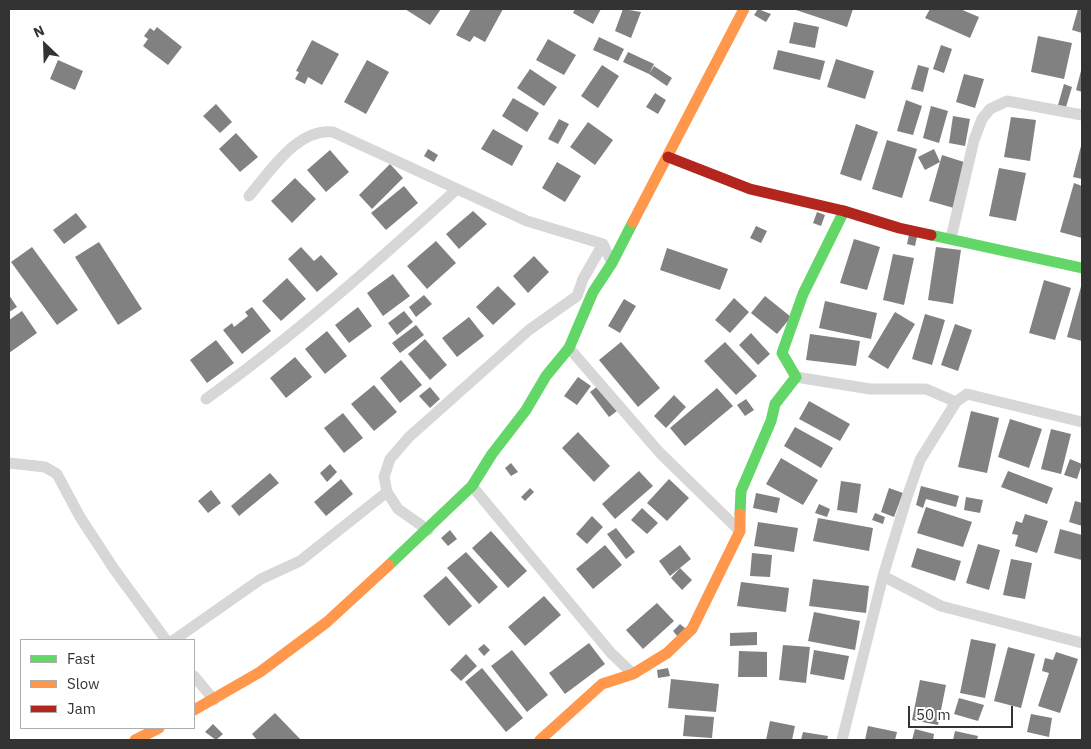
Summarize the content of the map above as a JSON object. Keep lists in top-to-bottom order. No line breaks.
{"legend":["Fast","Slow","Jam"],"scale_bar":"50 m","north":"top left"}
